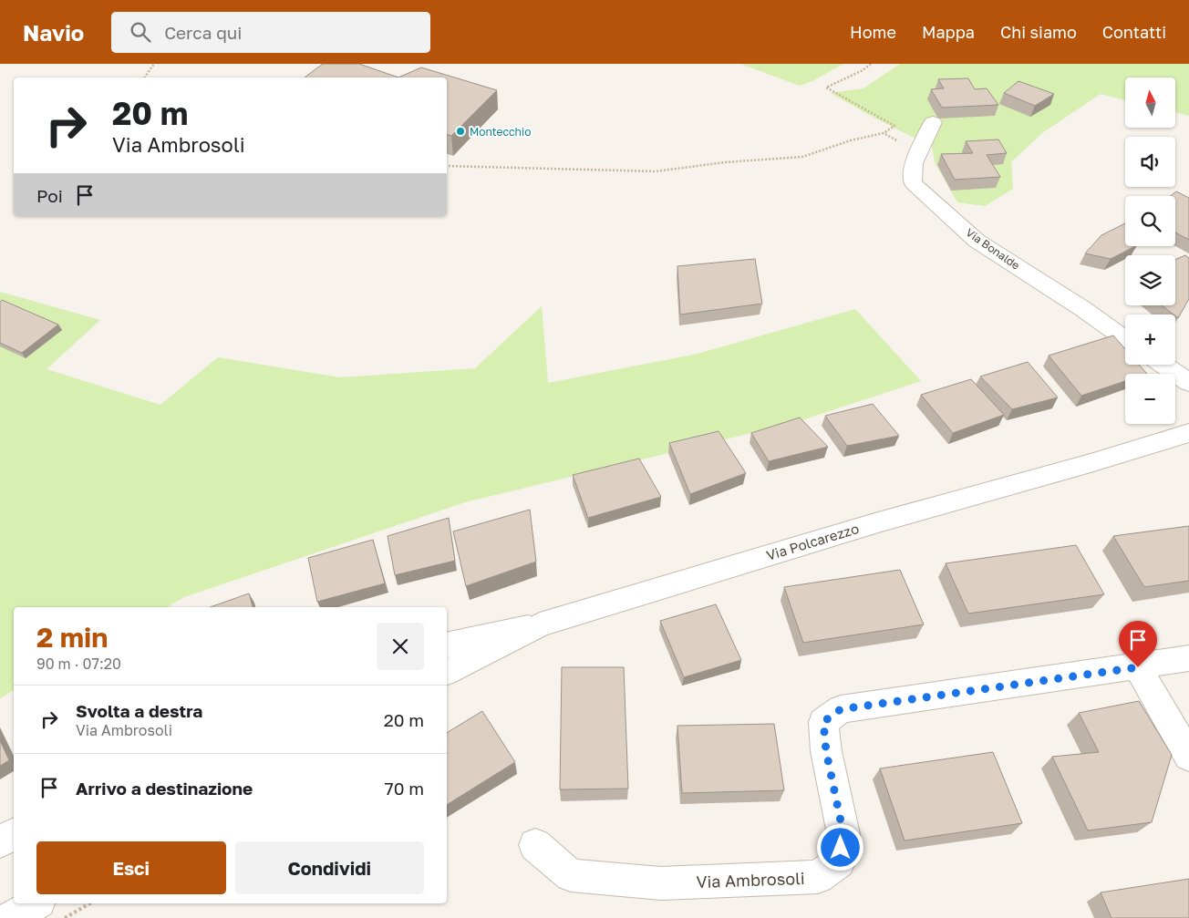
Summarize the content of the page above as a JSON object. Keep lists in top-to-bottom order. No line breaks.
{"streets":{"street":["Via Bonalde","Via Polcarezzo","Via Ambrosoli"]},"places":["Montecchio"],"north":"top","page":{"header":"Navio","search":"Cerca qui","nav":["Home","Mappa","Chi siamo","Contatti"],"map_buttons":["+","−"],"turn":["20 m","Via Ambrosoli"],"then":"Poi","heading":["2 min","90 m · 07:20"],"list":[{"name":"Svolta a destra","note":"Via Ambrosoli","value":"20 m"},{"name":"Arrivo a destinazione","value":"70 m"}],"buttons":["Esci","Condividi"]}}
